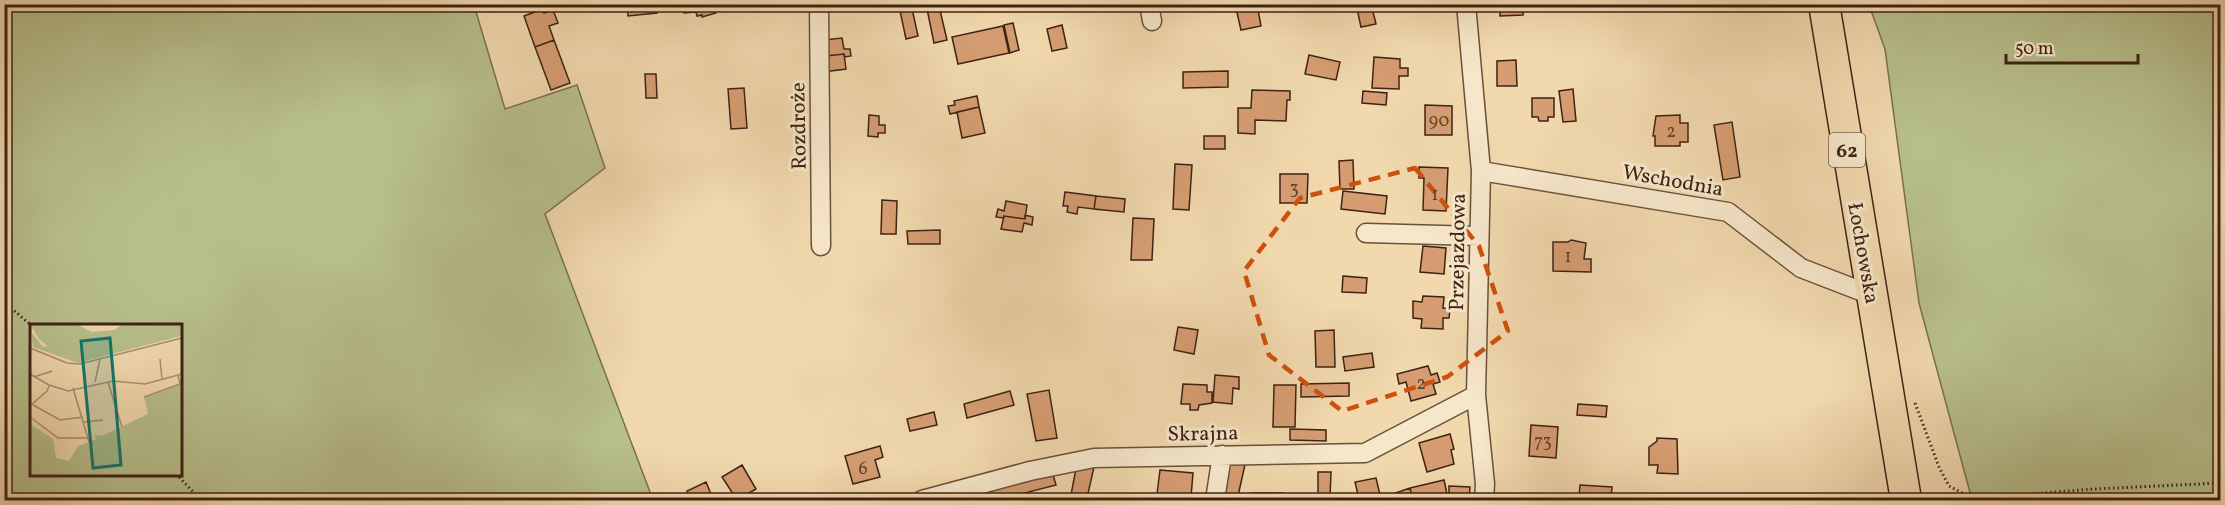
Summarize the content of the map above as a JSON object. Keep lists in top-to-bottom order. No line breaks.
{"streets":{"main road":["62","Łochowska"],"street":["Rozdroże","Wschodnia","Przejazdowa","Skrajna"]},"crossings":[["Wschodnia","Przejazdowa"],["Wschodnia","Łochowska"],["Przejazdowa","Skrajna"]],"house_numbers":["90","2","3","1","1","2","73","6"],"scale_bar":"50 m"}
